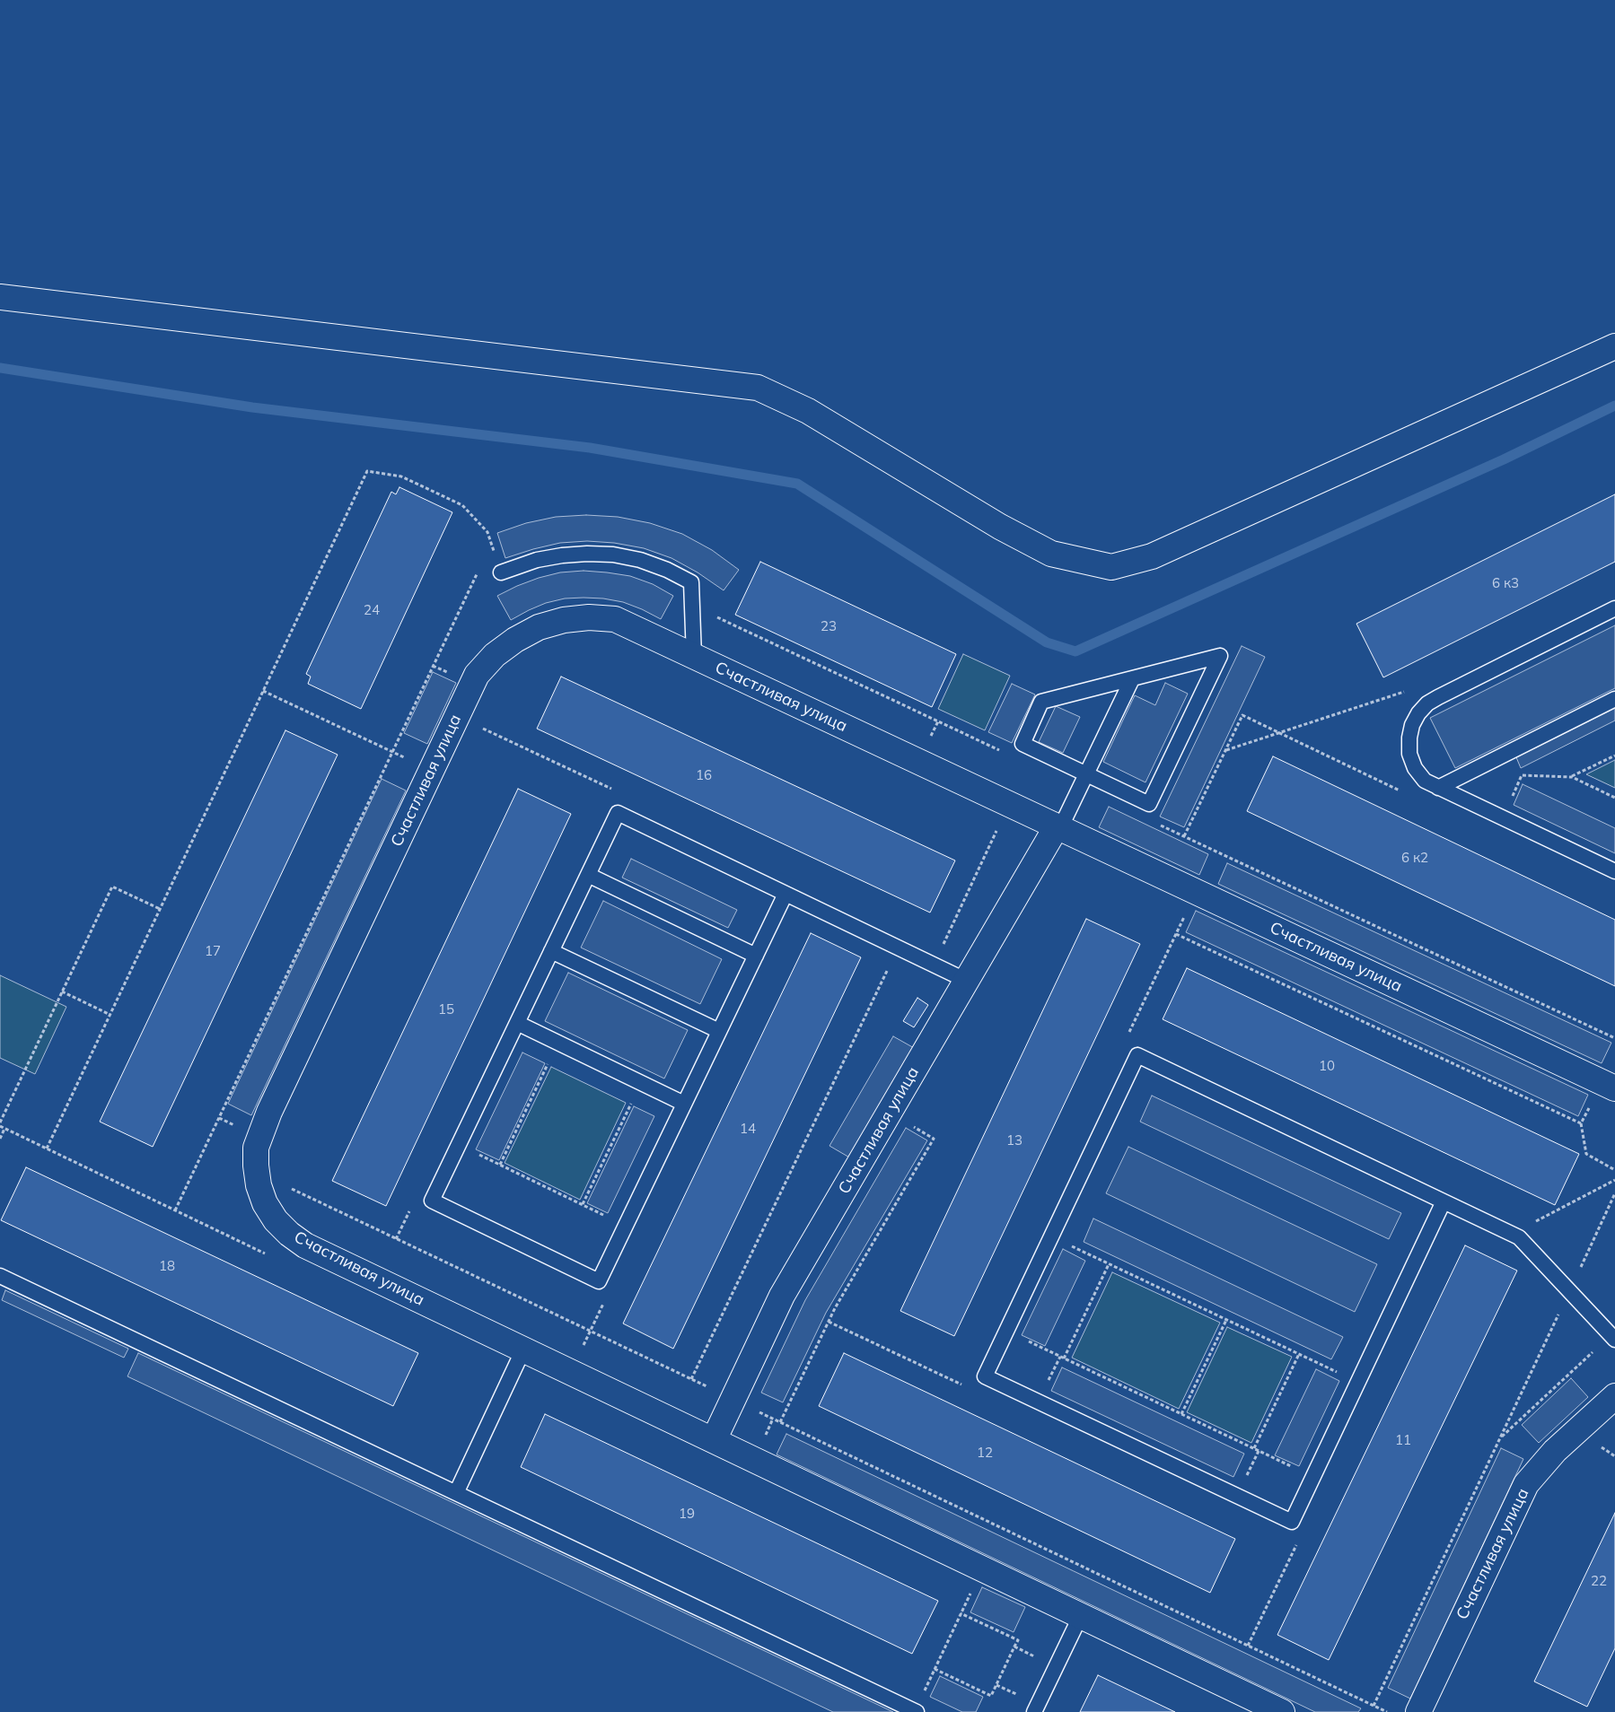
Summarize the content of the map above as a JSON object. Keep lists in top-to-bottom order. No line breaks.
{"streets":{"street":["Счастливая улица"]},"house_numbers":["6 к3","24","23","16","6 к2","17","15","10","14","13","18","11","12","19","22"]}
